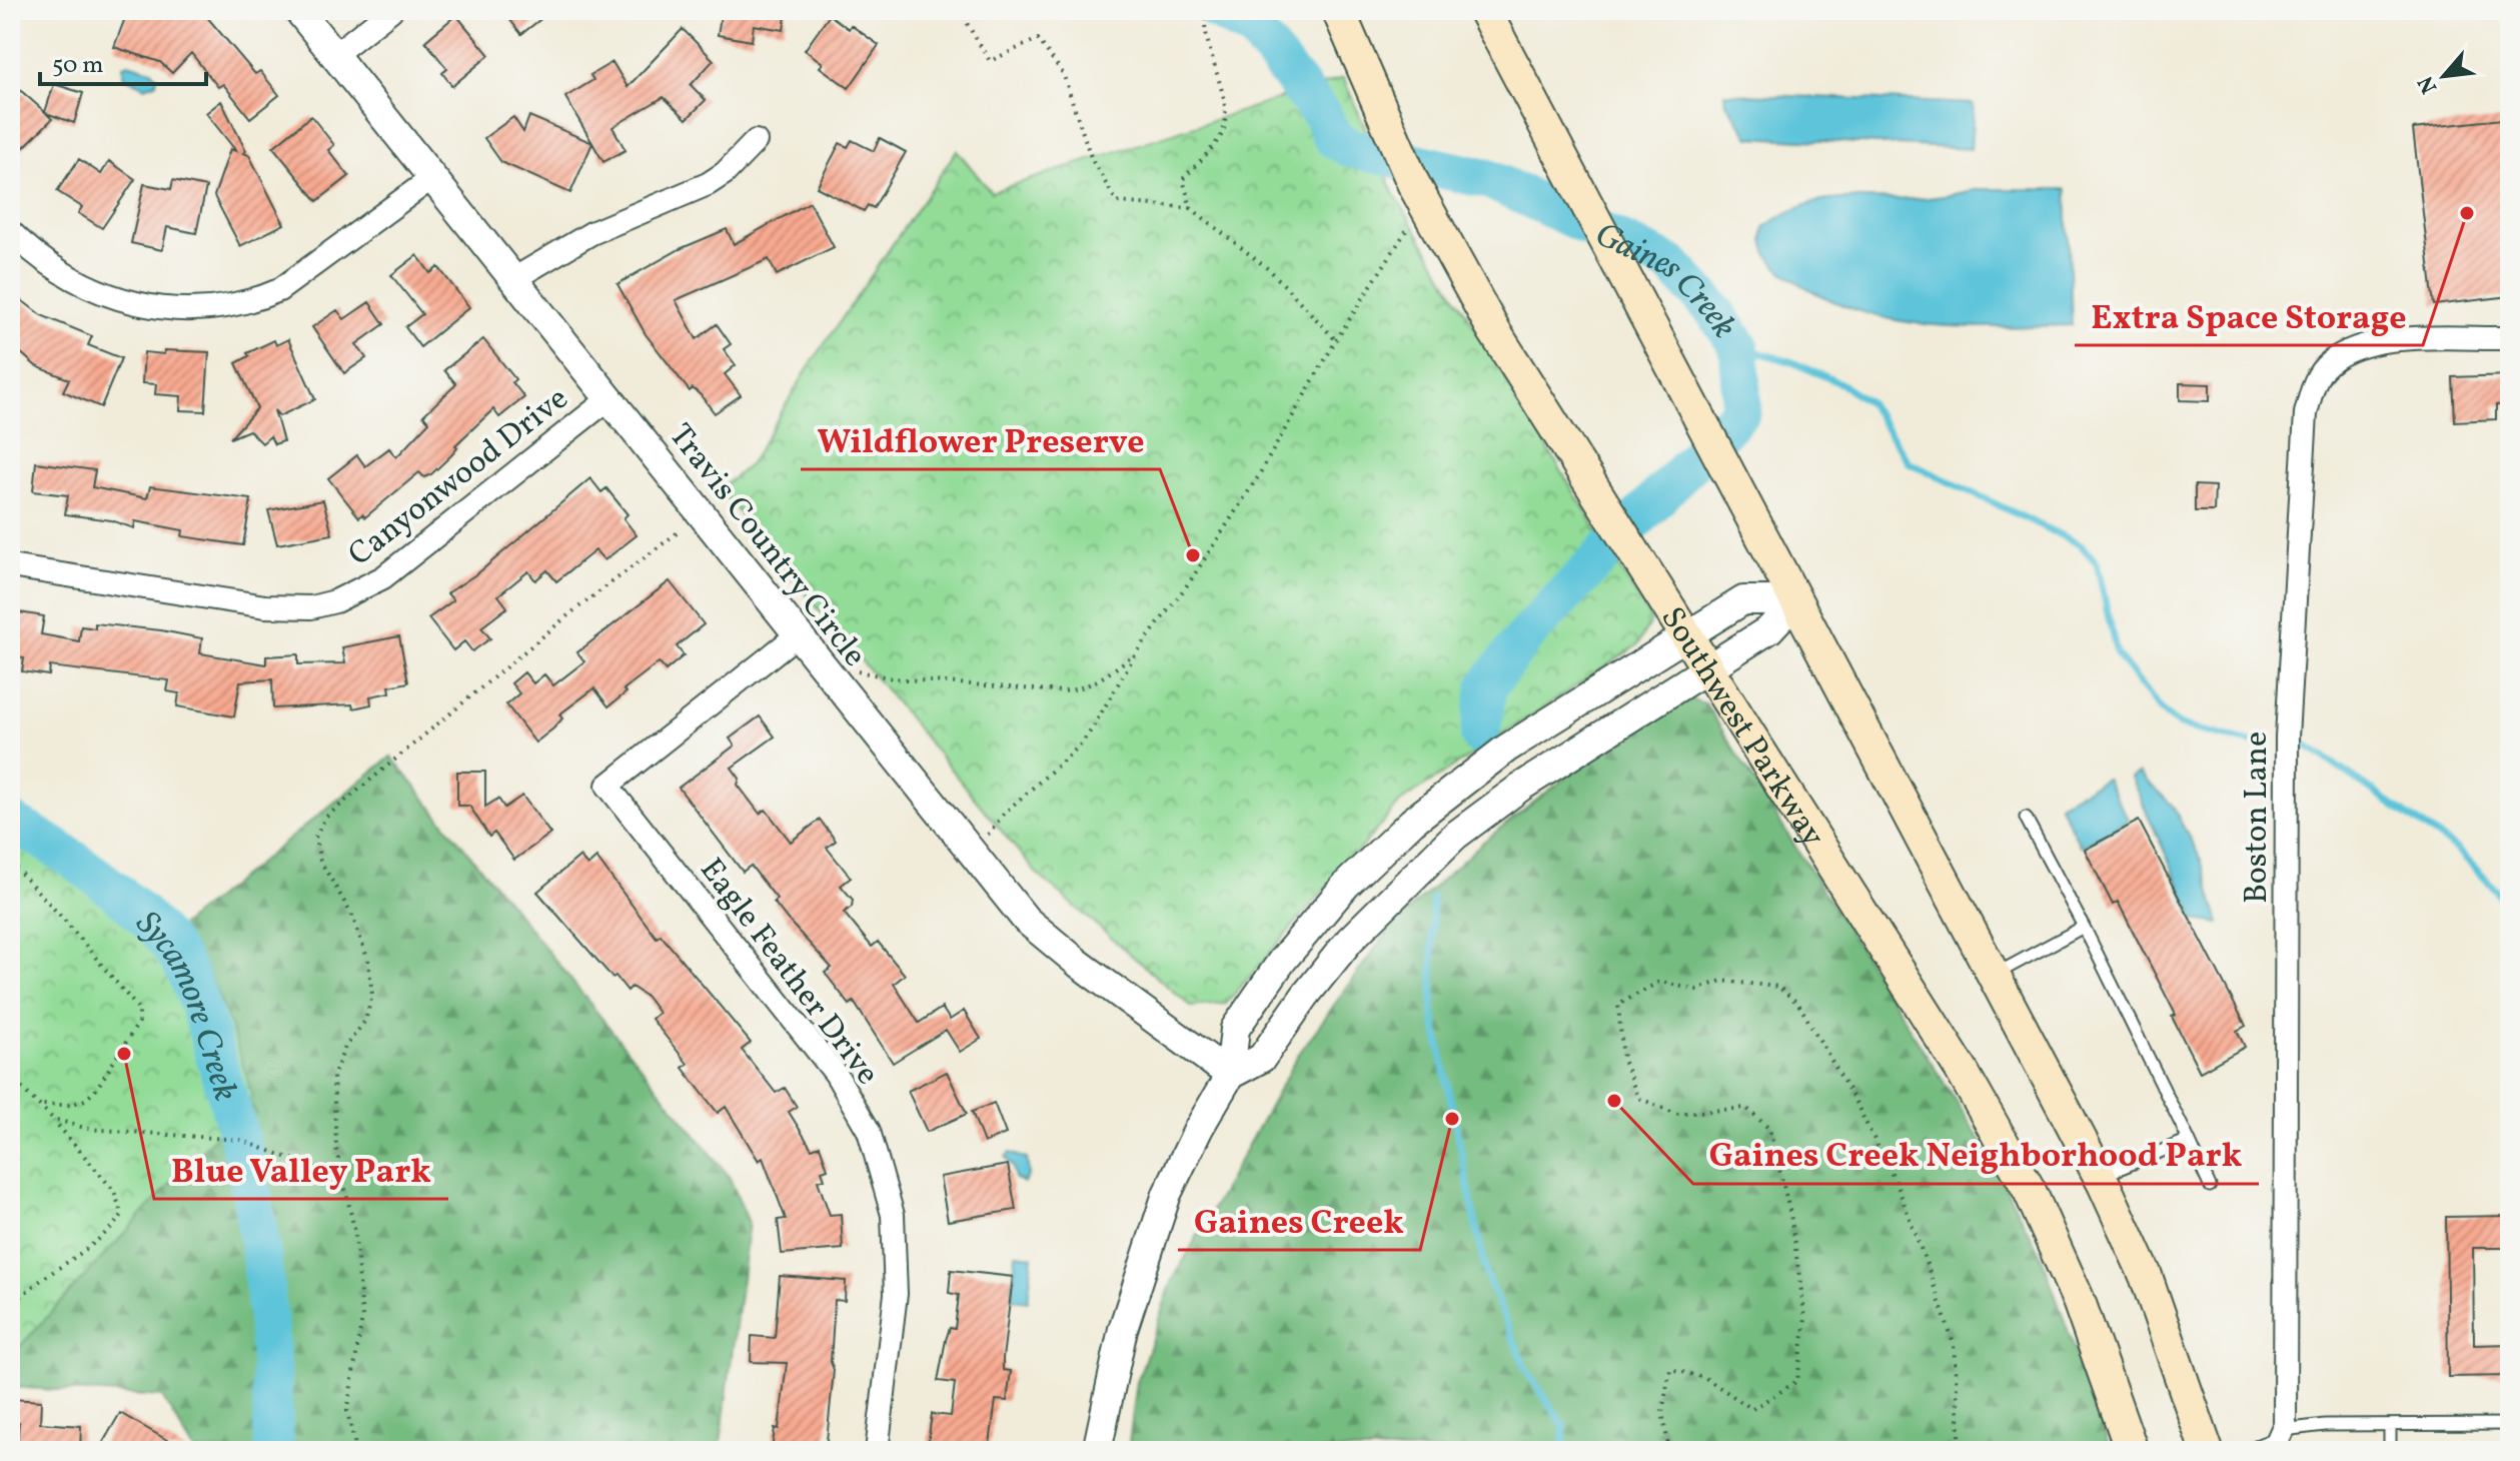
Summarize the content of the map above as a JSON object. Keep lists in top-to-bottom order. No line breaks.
{"streets":{"main road":["Southwest Parkway"],"street":["Canyonwood Drive","Travis Country Circle","Boston Lane","Eagle Feather Drive"]},"crossings":[["Canyonwood Drive","Travis Country Circle"],["Travis Country Circle","Eagle Feather Drive"]],"water":["Gaines Creek","Sycamore Creek"],"places":["Extra Space Storage","Wildflower Preserve","Blue Valley Park","Gaines Creek Neighborhood Park","Gaines Creek"],"scale_bar":"50 m","north":"bottom left"}
